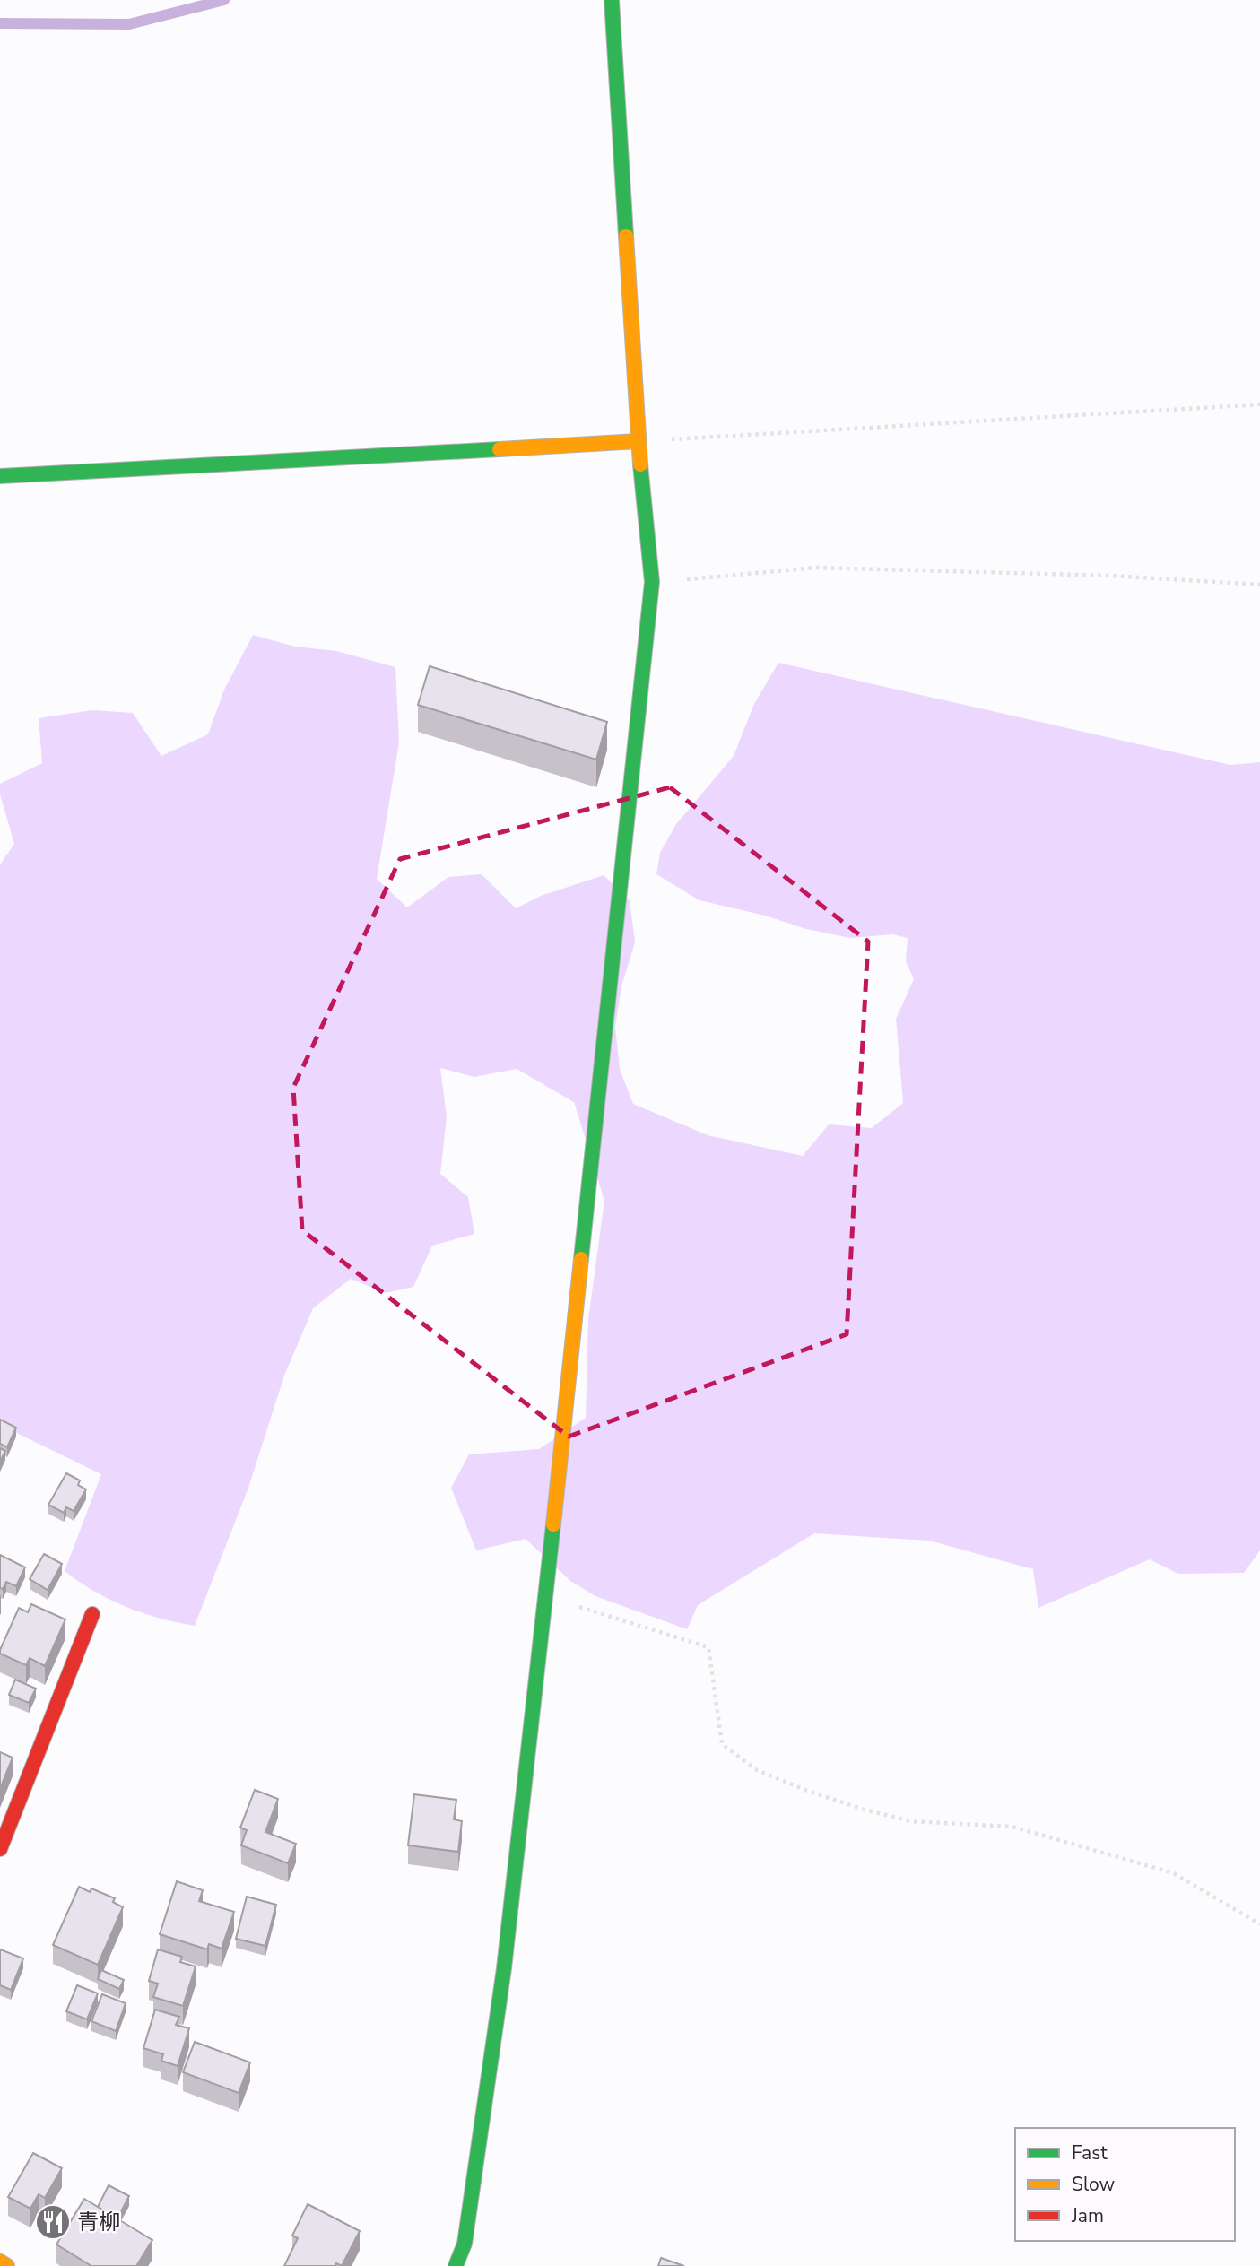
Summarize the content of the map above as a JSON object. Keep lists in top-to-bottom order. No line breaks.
{"places":{"restaurant":["青柳"]},"legend":["Fast","Slow","Jam"]}
